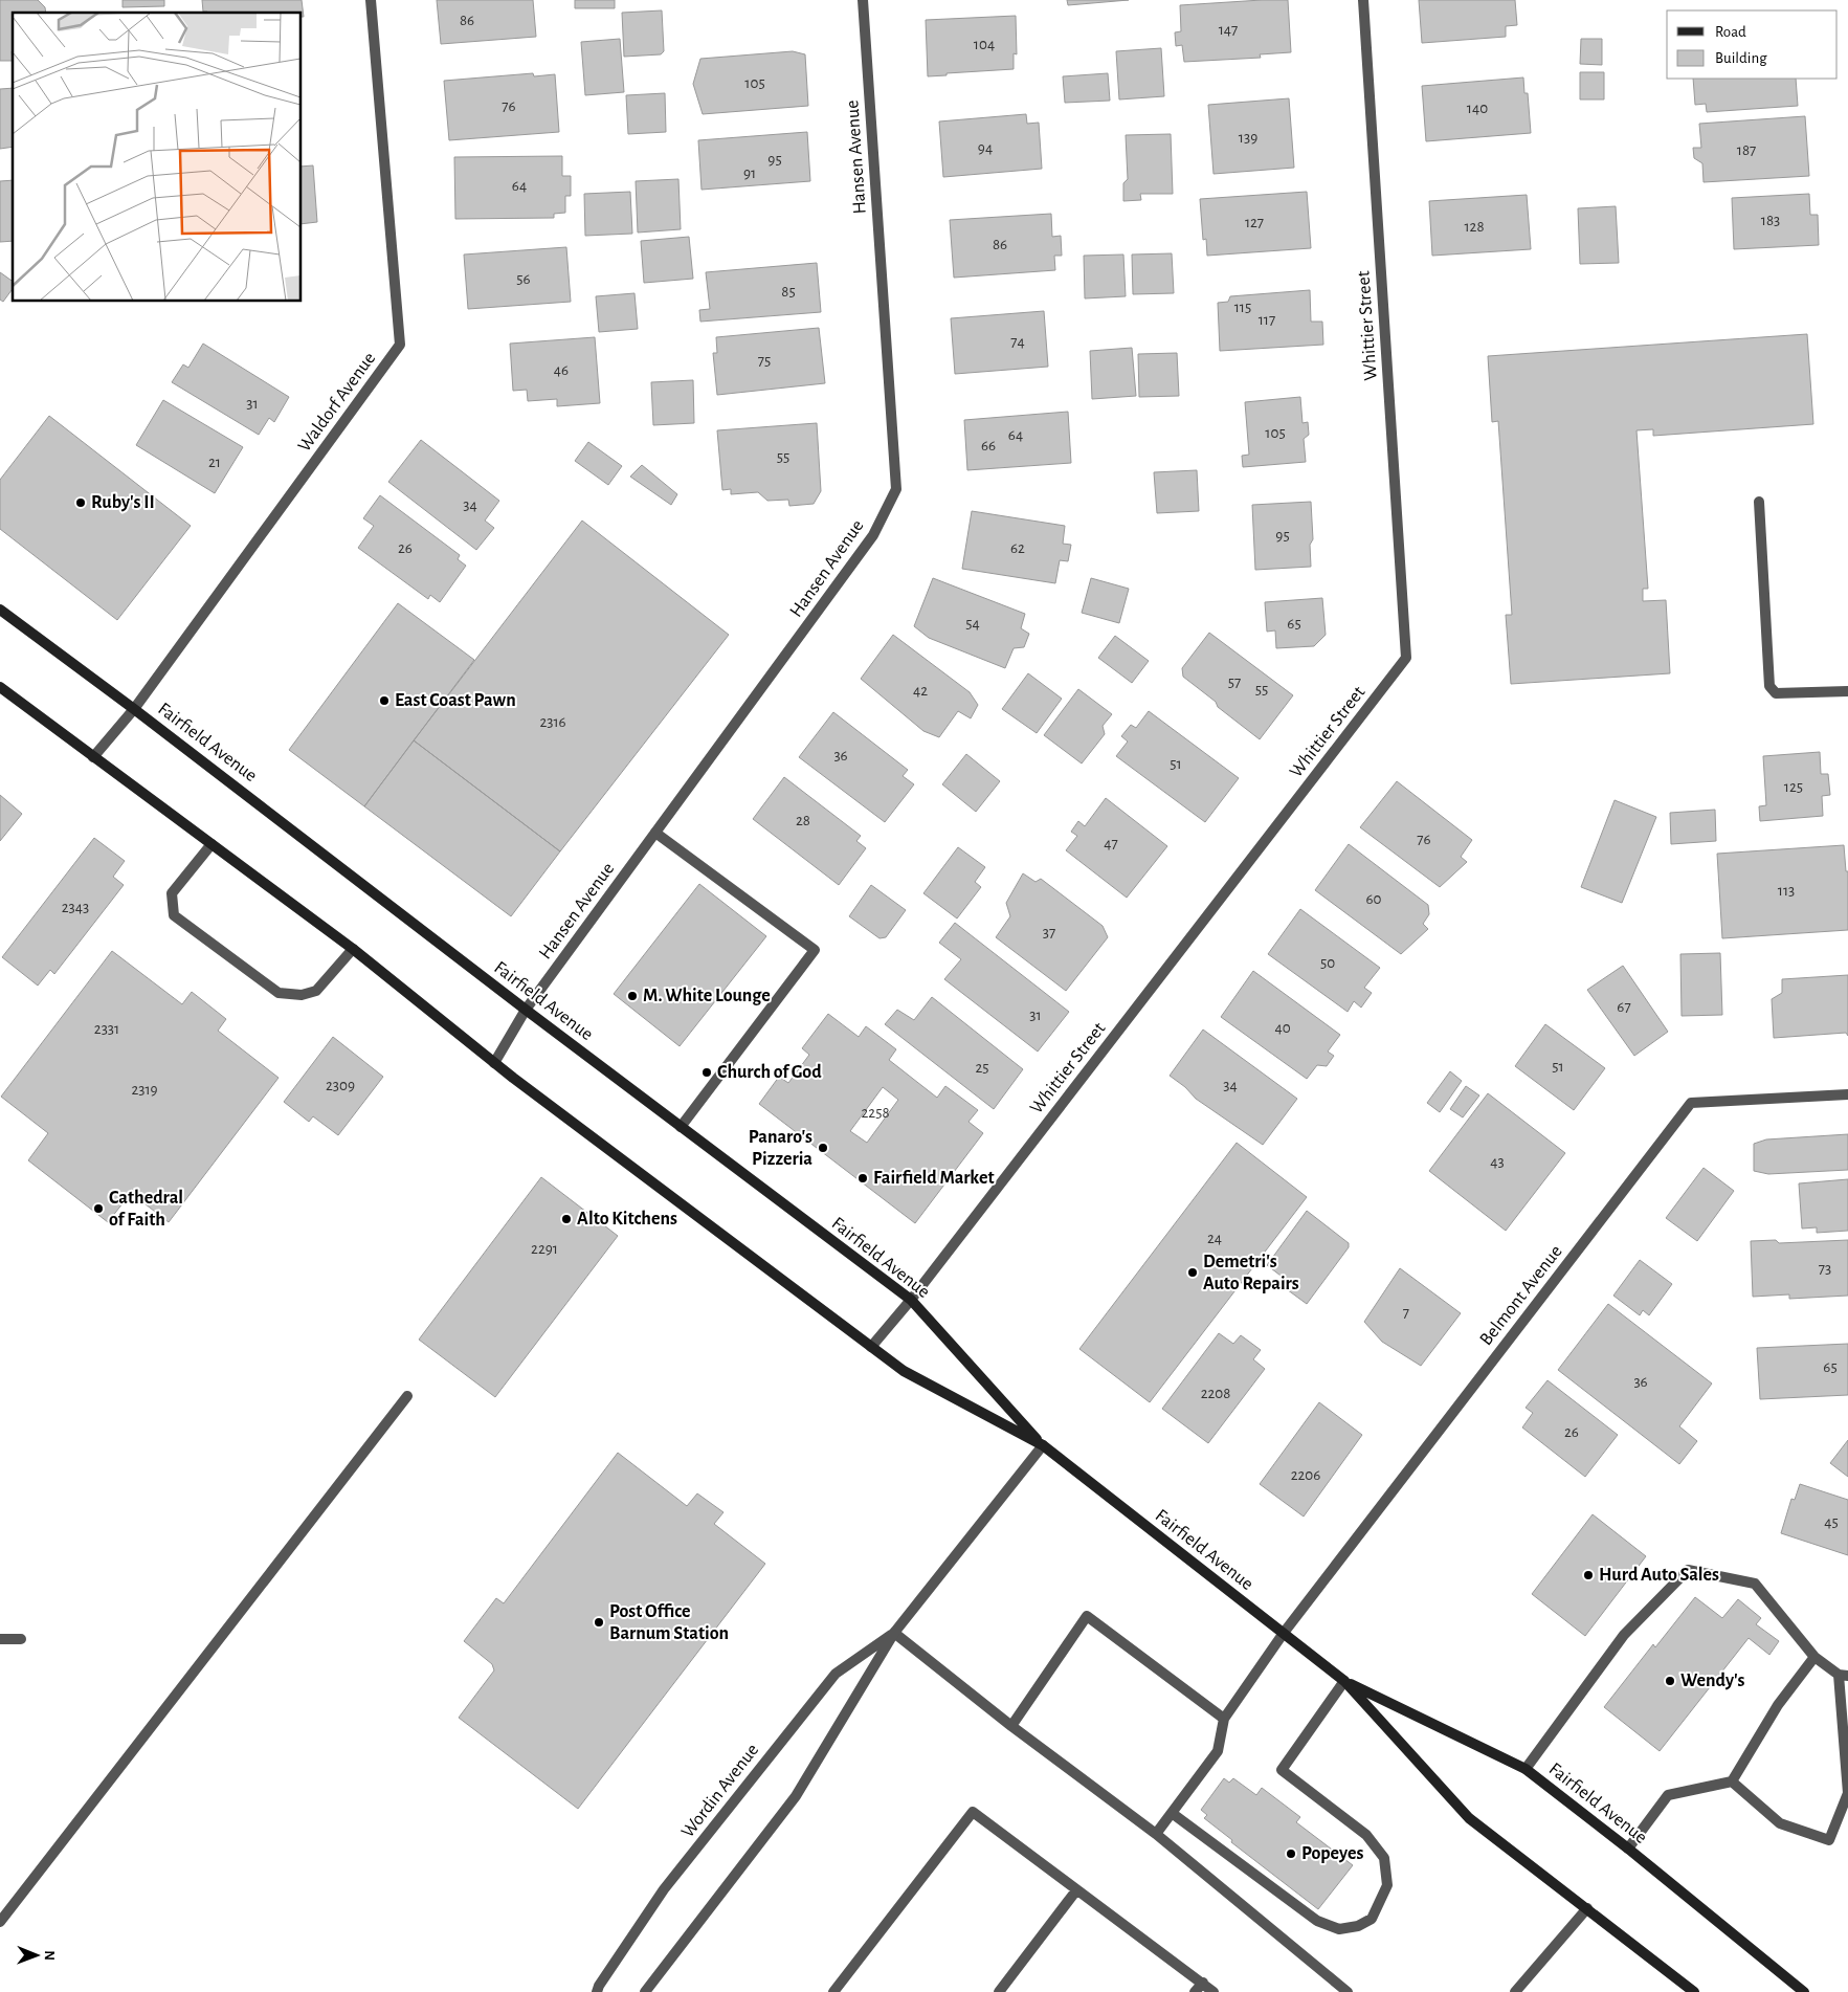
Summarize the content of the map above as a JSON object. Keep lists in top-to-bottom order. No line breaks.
{"streets":{"main road":["Fairfield Avenue"],"street":["Hansen Avenue","Whittier Street","Waldorf Avenue","Belmont Avenue","Wordin Avenue"]},"crossings":[["Hansen Avenue","Fairfield Avenue"],["Whittier Street","Fairfield Avenue"],["Waldorf Avenue","Fairfield Avenue"],["Fairfield Avenue","Belmont Avenue"],["Fairfield Avenue","Wordin Avenue"]],"places":["Ruby's II","East Coast Pawn","M. White Lounge","Church of God","Panaro's Pizzeria","Fairfield Market","Cathedral of Faith","Alto Kitchens","Demetri's Auto Repairs","Hurd Auto Sales","Post Office Barnum Station","Wendy's","Popeyes"],"house_numbers":["86","147","104","105","76","140","139","94","187","95","91","64","183","127","128","86","56","85","115","117","74","75","46","31","105","64","66","55","21","34","95","26","62","54","65","57","55","42","2316","36","51","125","28","76","47","113","60","2343","37","50","67","31","40","2331","51","25","2309","34","2319","2258","43","24","2291","73","7","65","36","2208","26","2206","45"],"legend":["Road","Building"],"north":"right"}
